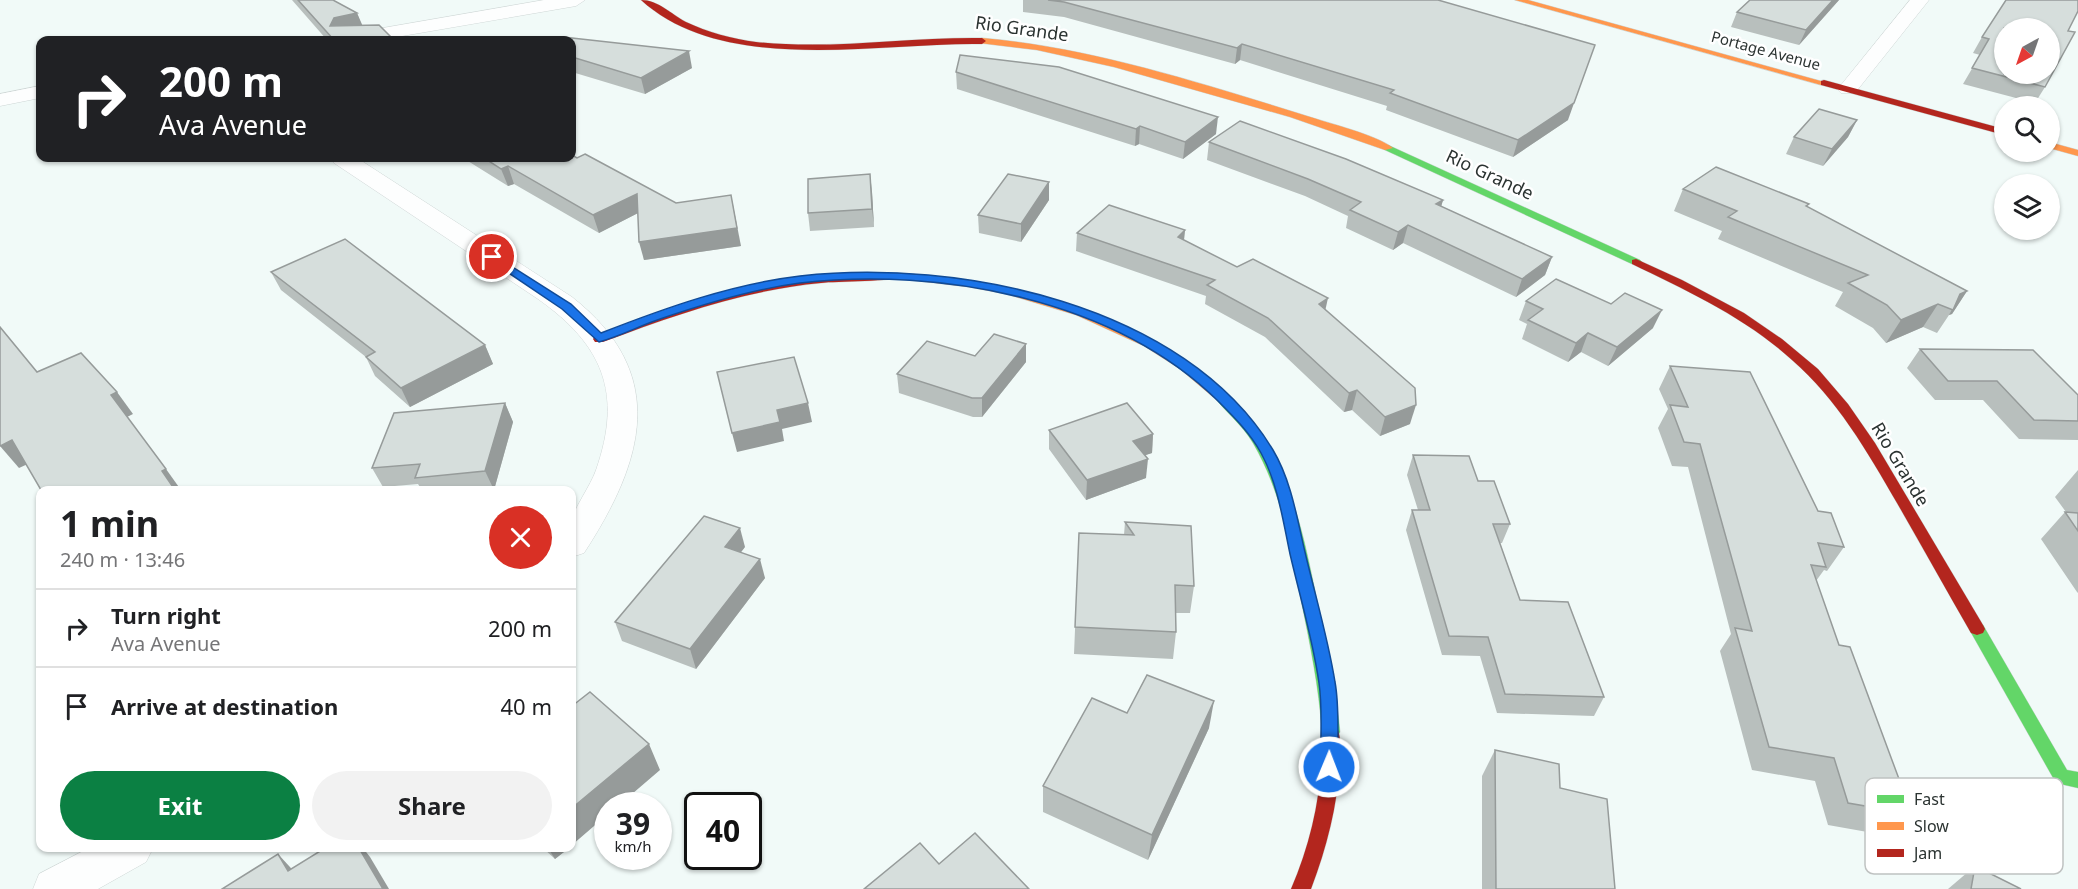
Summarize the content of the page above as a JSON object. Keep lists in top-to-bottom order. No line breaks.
{"streets":{"street":["Rio Grande","Portage Avenue"]},"legend":["Fast","Slow","Jam"],"north":"bottom left","page":{"turn":["200 m","Ava Avenue"],"heading":["1 min","240 m · 13:46"],"list":[{"name":"Turn right","note":"Ava Avenue","value":"200 m"},{"name":"Arrive at destination","value":"40 m"}],"buttons":["Exit","Share"],"speed":"39 km/h","limit":"40"}}
